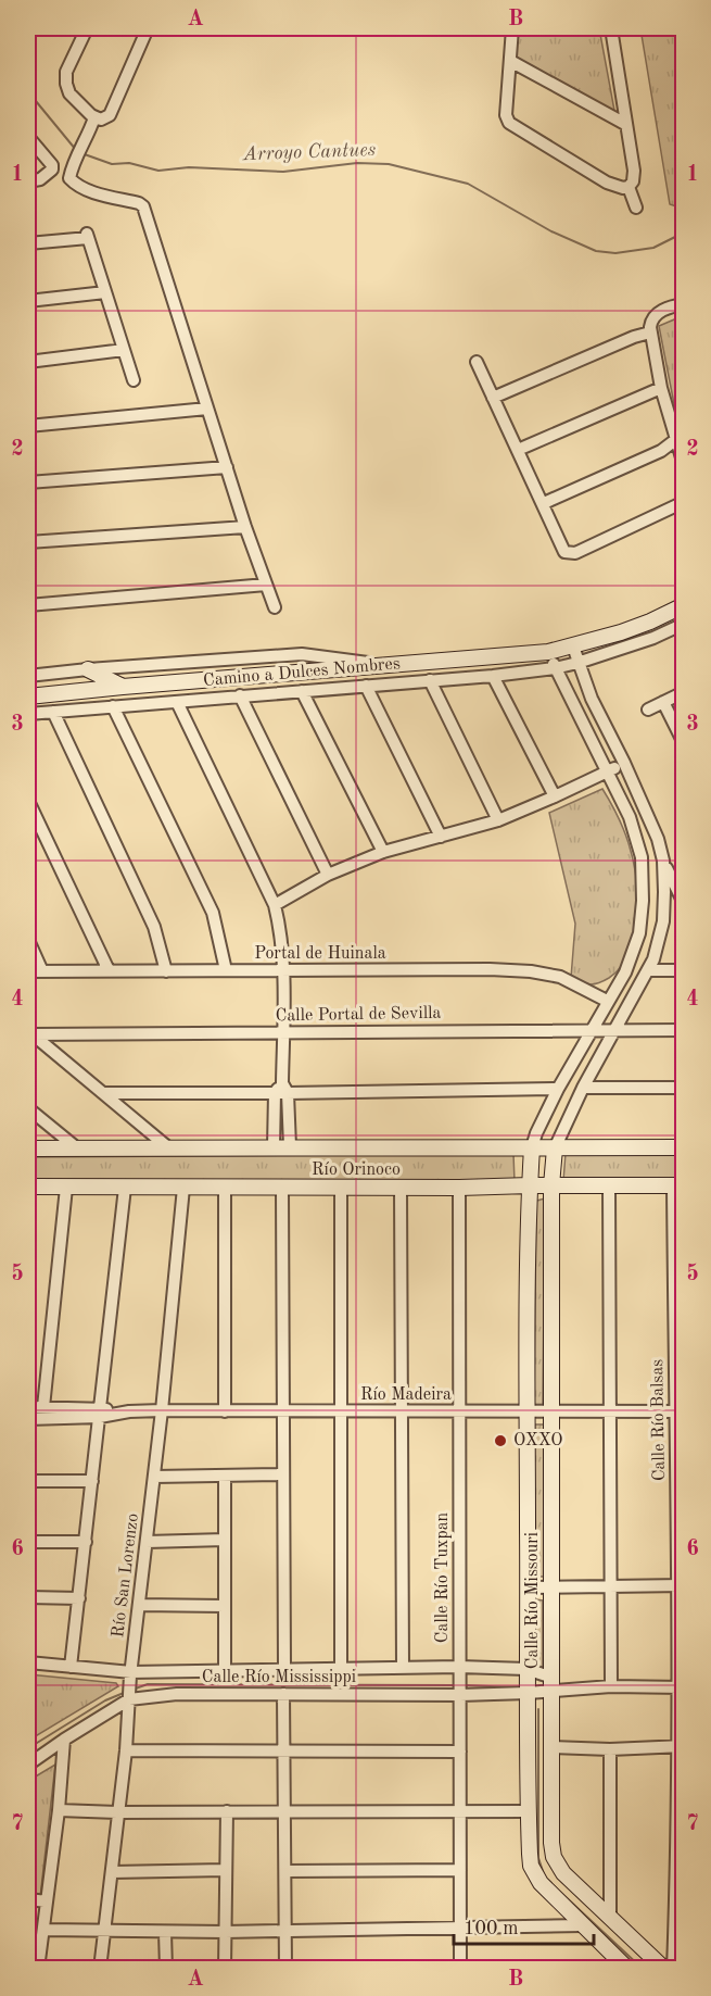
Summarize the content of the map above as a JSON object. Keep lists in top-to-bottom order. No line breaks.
{"streets":{"street":["Camino a Dulces Nombres","Portal de Huinala","Calle Portal de Sevilla","Río Orinoco","Río Madeira","Calle Río Balsas","Río San Lorenzo","Calle Río Tuxpan","Calle Río Missouri","Calle Río Mississippi"]},"crossings":[["Río Orinoco","Calle Río Balsas"],["Río Orinoco","Río San Lorenzo"],["Río Orinoco","Calle Río Tuxpan"],["Río Orinoco","Calle Río Missouri"],["Río Madeira","Calle Río Balsas"],["Río Madeira","Río San Lorenzo"],["Río Madeira","Calle Río Tuxpan"],["Río Madeira","Calle Río Missouri"],["Calle Río Balsas","Calle Río Mississippi"],["Río San Lorenzo","Calle Río Mississippi"],["Calle Río Tuxpan","Calle Río Mississippi"],["Calle Río Missouri","Calle Río Mississippi"]],"water":["Arroyo Cantues"],"places":["OXXO"],"scale_bar":"100 m","grid":{"columns":["A","B"],"rows":["1","2","3","4","5","6","7"]}}
